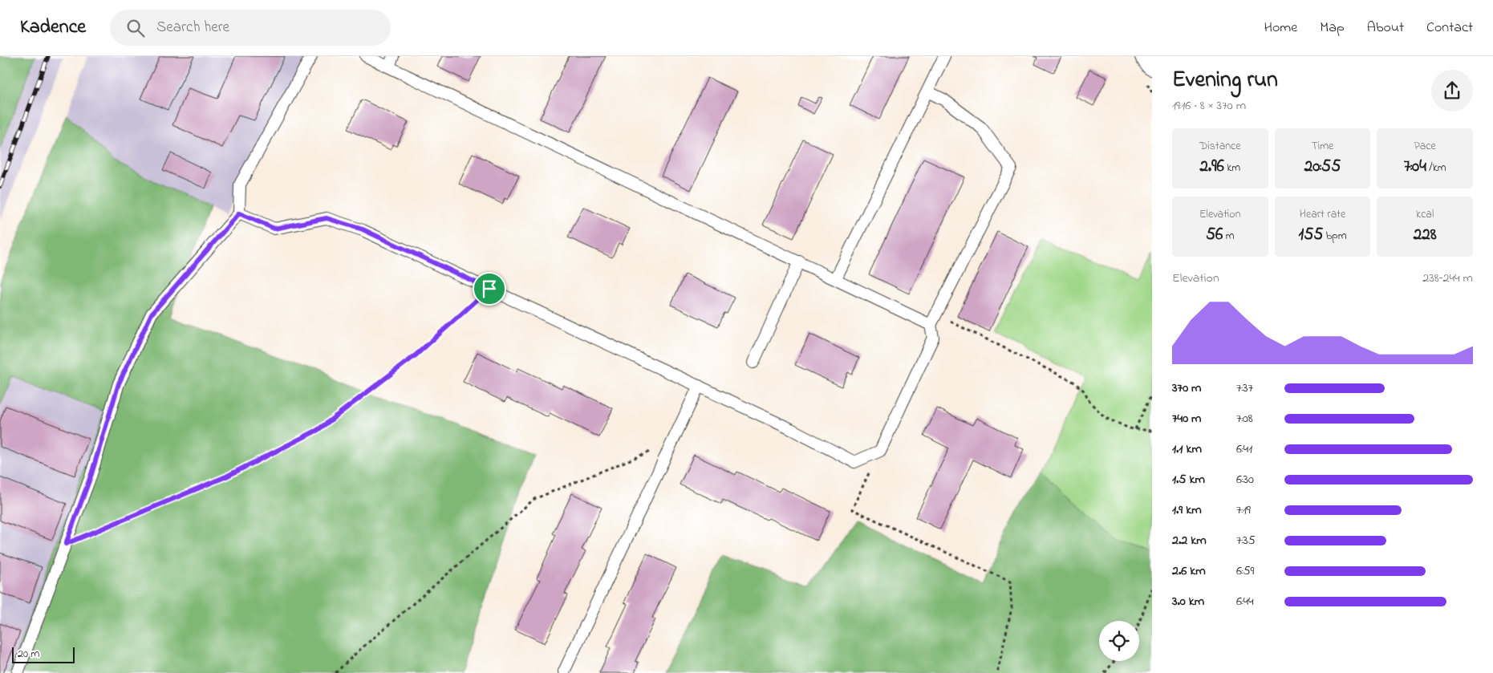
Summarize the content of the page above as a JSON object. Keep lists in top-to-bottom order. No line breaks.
{"scale_bar":"20 m","page":{"header":"Kadence","search":"Search here","nav":["Home","Map","About","Contact"],"heading":["Evening run","19:16 · 8 × 370 m"],"stats":[["Distance","2.96 km"],["Time","20:55"],["Pace","7:04 /km"],["Elevation","56 m"],["Heart rate","155 bpm"],["kcal","228"]],"chart":["Elevation","238–244 m"],"list":[{"name":"370 m","note":"7:37"},{"name":"740 m","note":"7:08"},{"name":"1.1 km","note":"6:41"},{"name":"1.5 km","note":"6:30"},{"name":"1.9 km","note":"7:19"},{"name":"2.2 km","note":"7:35"},{"name":"2.6 km","note":"6:59"},{"name":"3.0 km","note":"6:44"}],"scale":"20 m"}}
